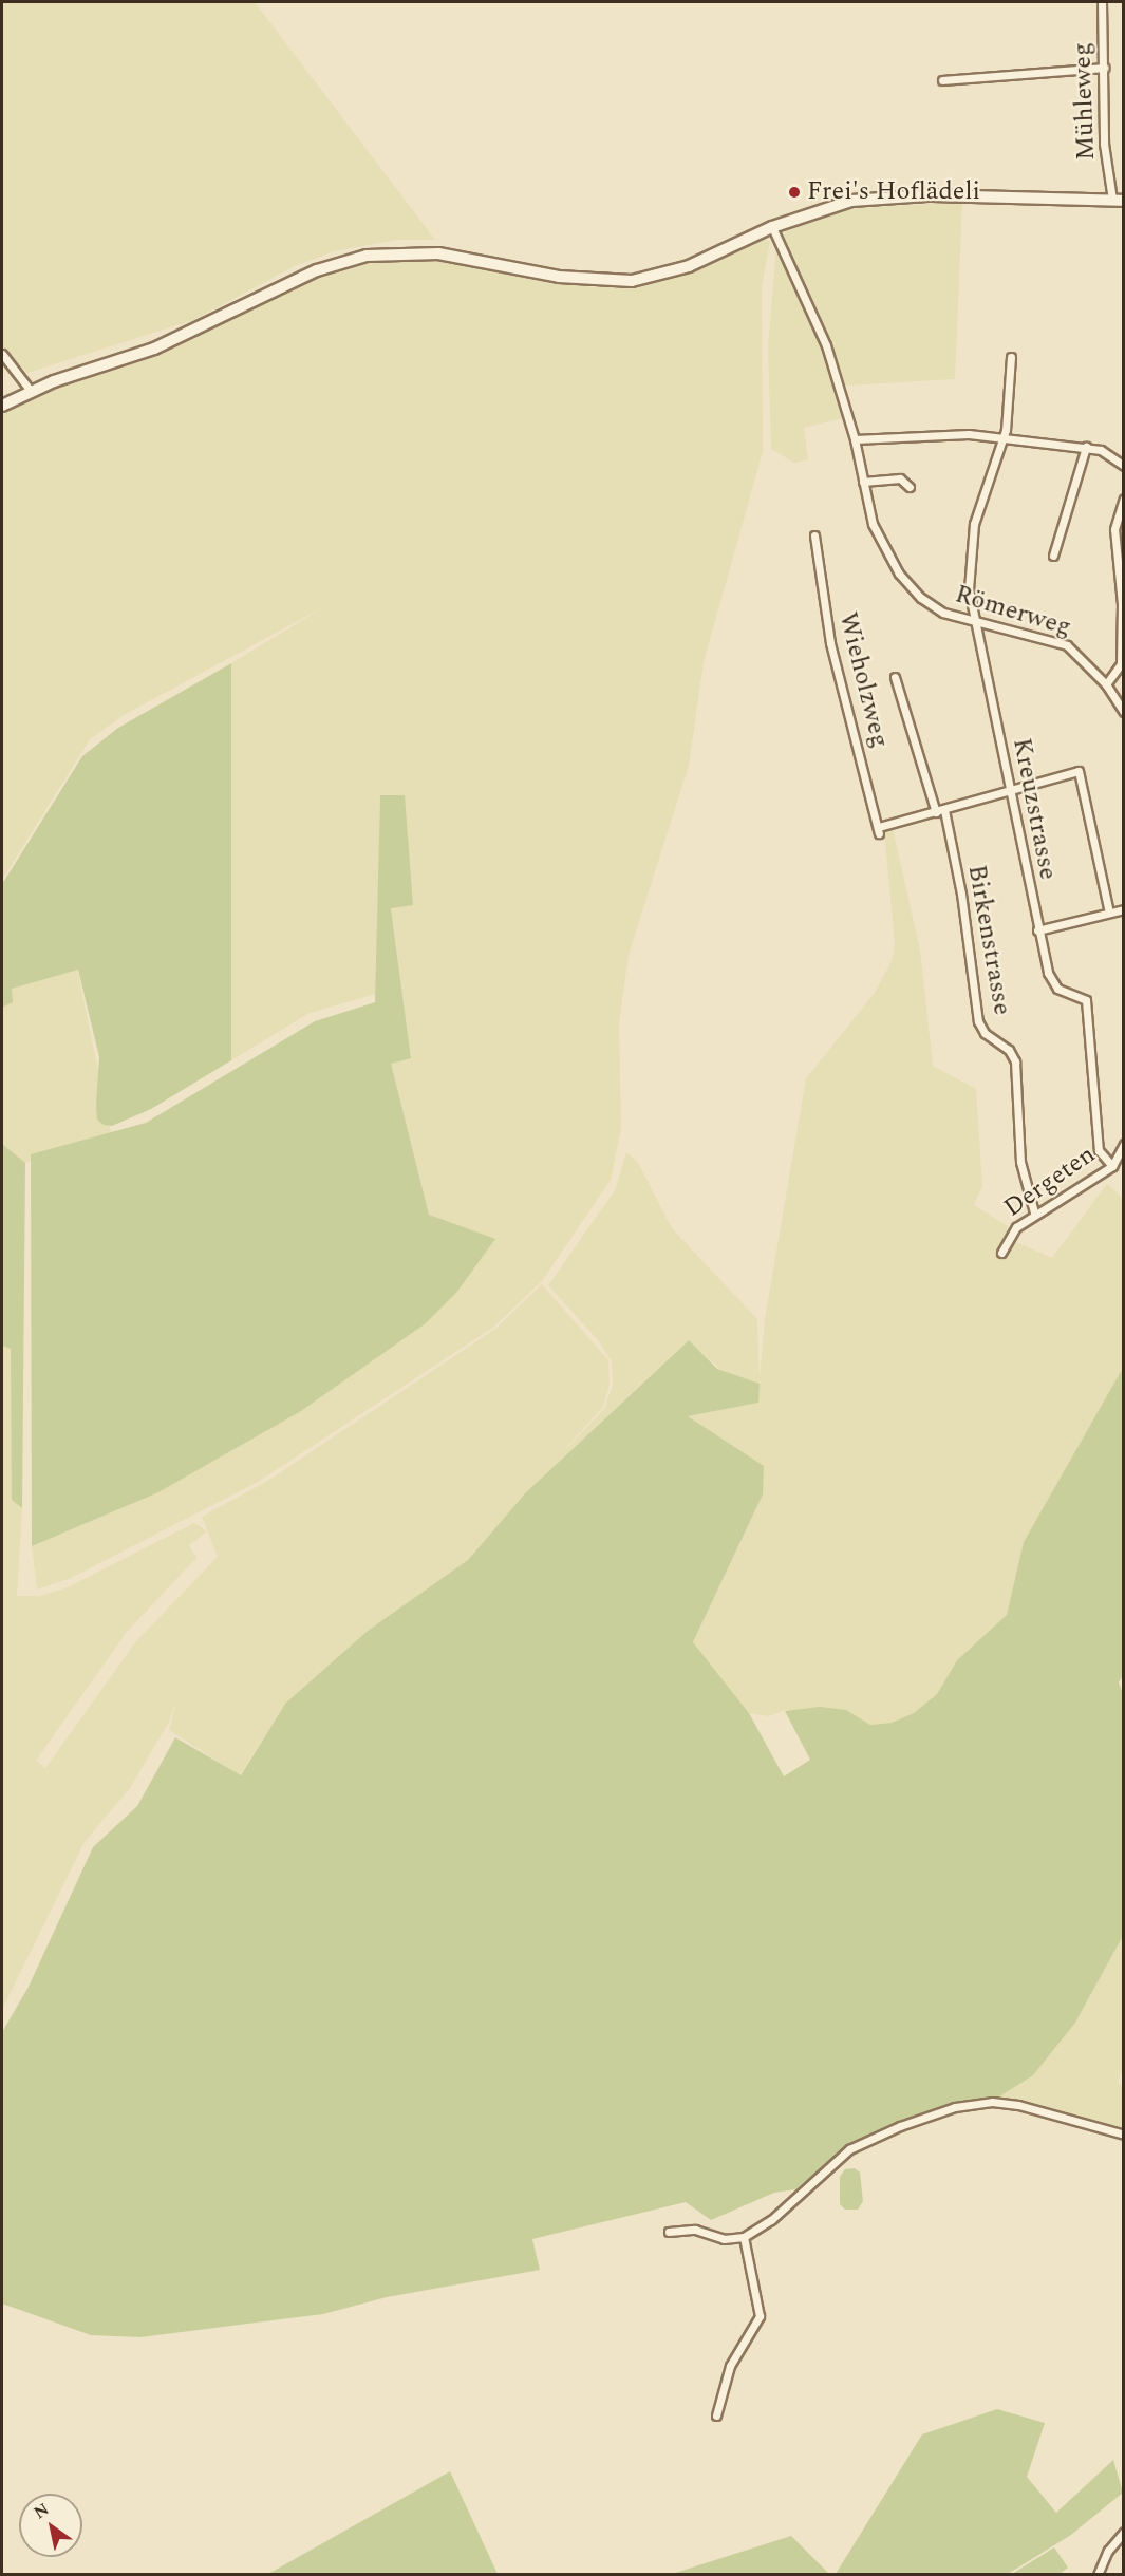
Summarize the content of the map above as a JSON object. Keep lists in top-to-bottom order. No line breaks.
{"streets":{"street":["Mühleweg","Römerweg","Wieholzweg","Kreuzstrasse","Birkenstrasse","Dergeten"]},"crossings":[["Römerweg","Kreuzstrasse"],["Kreuzstrasse","Dergeten"],["Birkenstrasse","Dergeten"]],"places":["Frei's Hoflädeli"],"north":"top left"}
